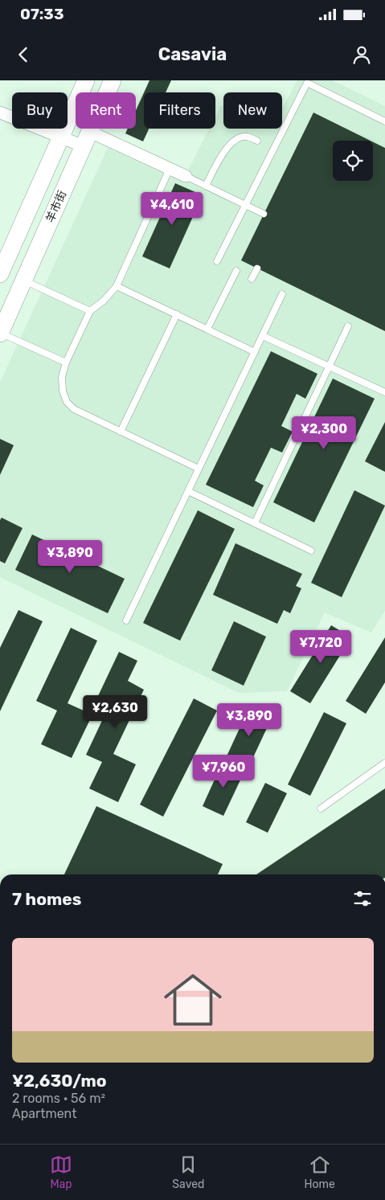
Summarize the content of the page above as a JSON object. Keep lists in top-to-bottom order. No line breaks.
{"streets":{"main road":["羊市街"]},"page":{"status":"07:33","header":"Casavia","chip":["Buy","Rent","Filters","New"],"price":["¥4,610","¥2,300","¥3,890","¥7,720","¥2,630","¥3,890","¥7,960"],"heading":"7 homes","list":[{"name":"¥2,630/mo","note":"2 rooms · 56 m² · Apartment"}],"tabs":["Map","Saved","Home"]}}
